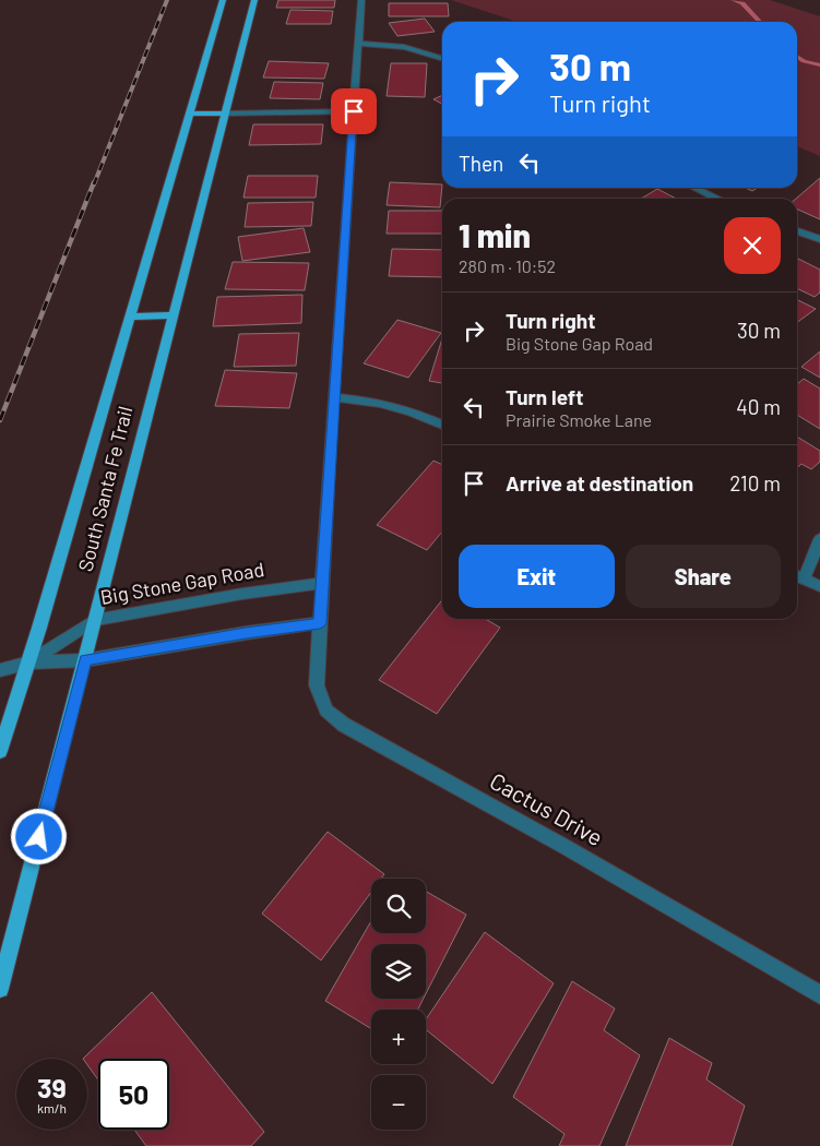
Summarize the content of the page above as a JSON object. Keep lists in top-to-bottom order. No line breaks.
{"streets":{"main road":["South Santa Fe Trail"],"street":["Big Stone Gap Road","Cactus Drive"]},"crossings":[["South Santa Fe Trail","Big Stone Gap Road"],["Big Stone Gap Road","Cactus Drive"]],"page":{"turn":["30 m","Turn right"],"then":"Then","heading":["1 min","280 m · 10:52"],"list":[{"name":"Turn right","note":"Big Stone Gap Road","value":"30 m"},{"name":"Turn left","note":"Prairie Smoke Lane","value":"40 m"},{"name":"Arrive at destination","value":"210 m"}],"buttons":["Exit","Share"],"map_buttons":["+","−"],"speed":"39 km/h","limit":"50"}}
